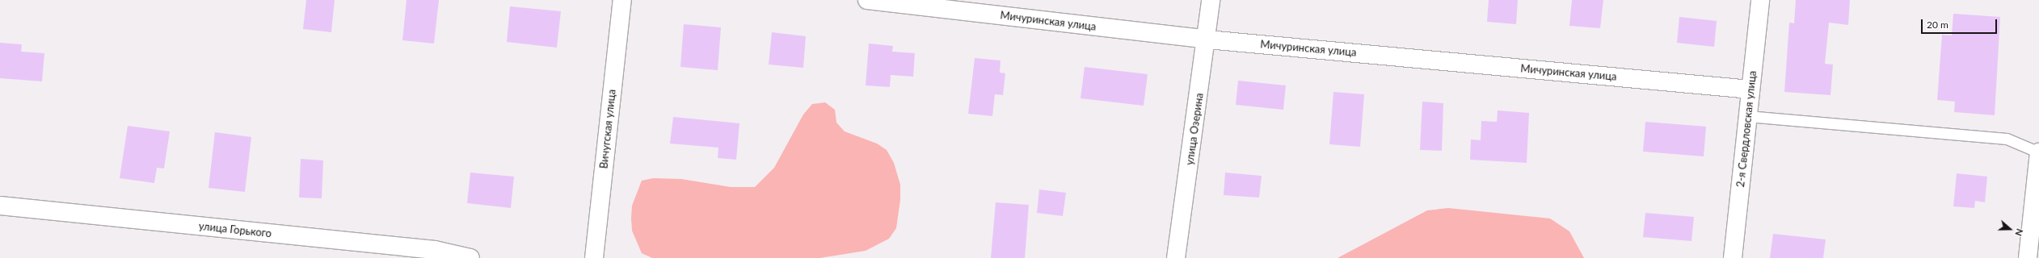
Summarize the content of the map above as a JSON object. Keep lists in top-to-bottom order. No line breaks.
{"streets":{"street":["Мичуринская улица","Вичугская улица","улица Озерина","2-я Свердловская улица","улица Горького"]},"crossings":[["Мичуринская улица","улица Озерина"],["Мичуринская улица","2-я Свердловская улица"]],"scale_bar":"20 m","north":"right"}
